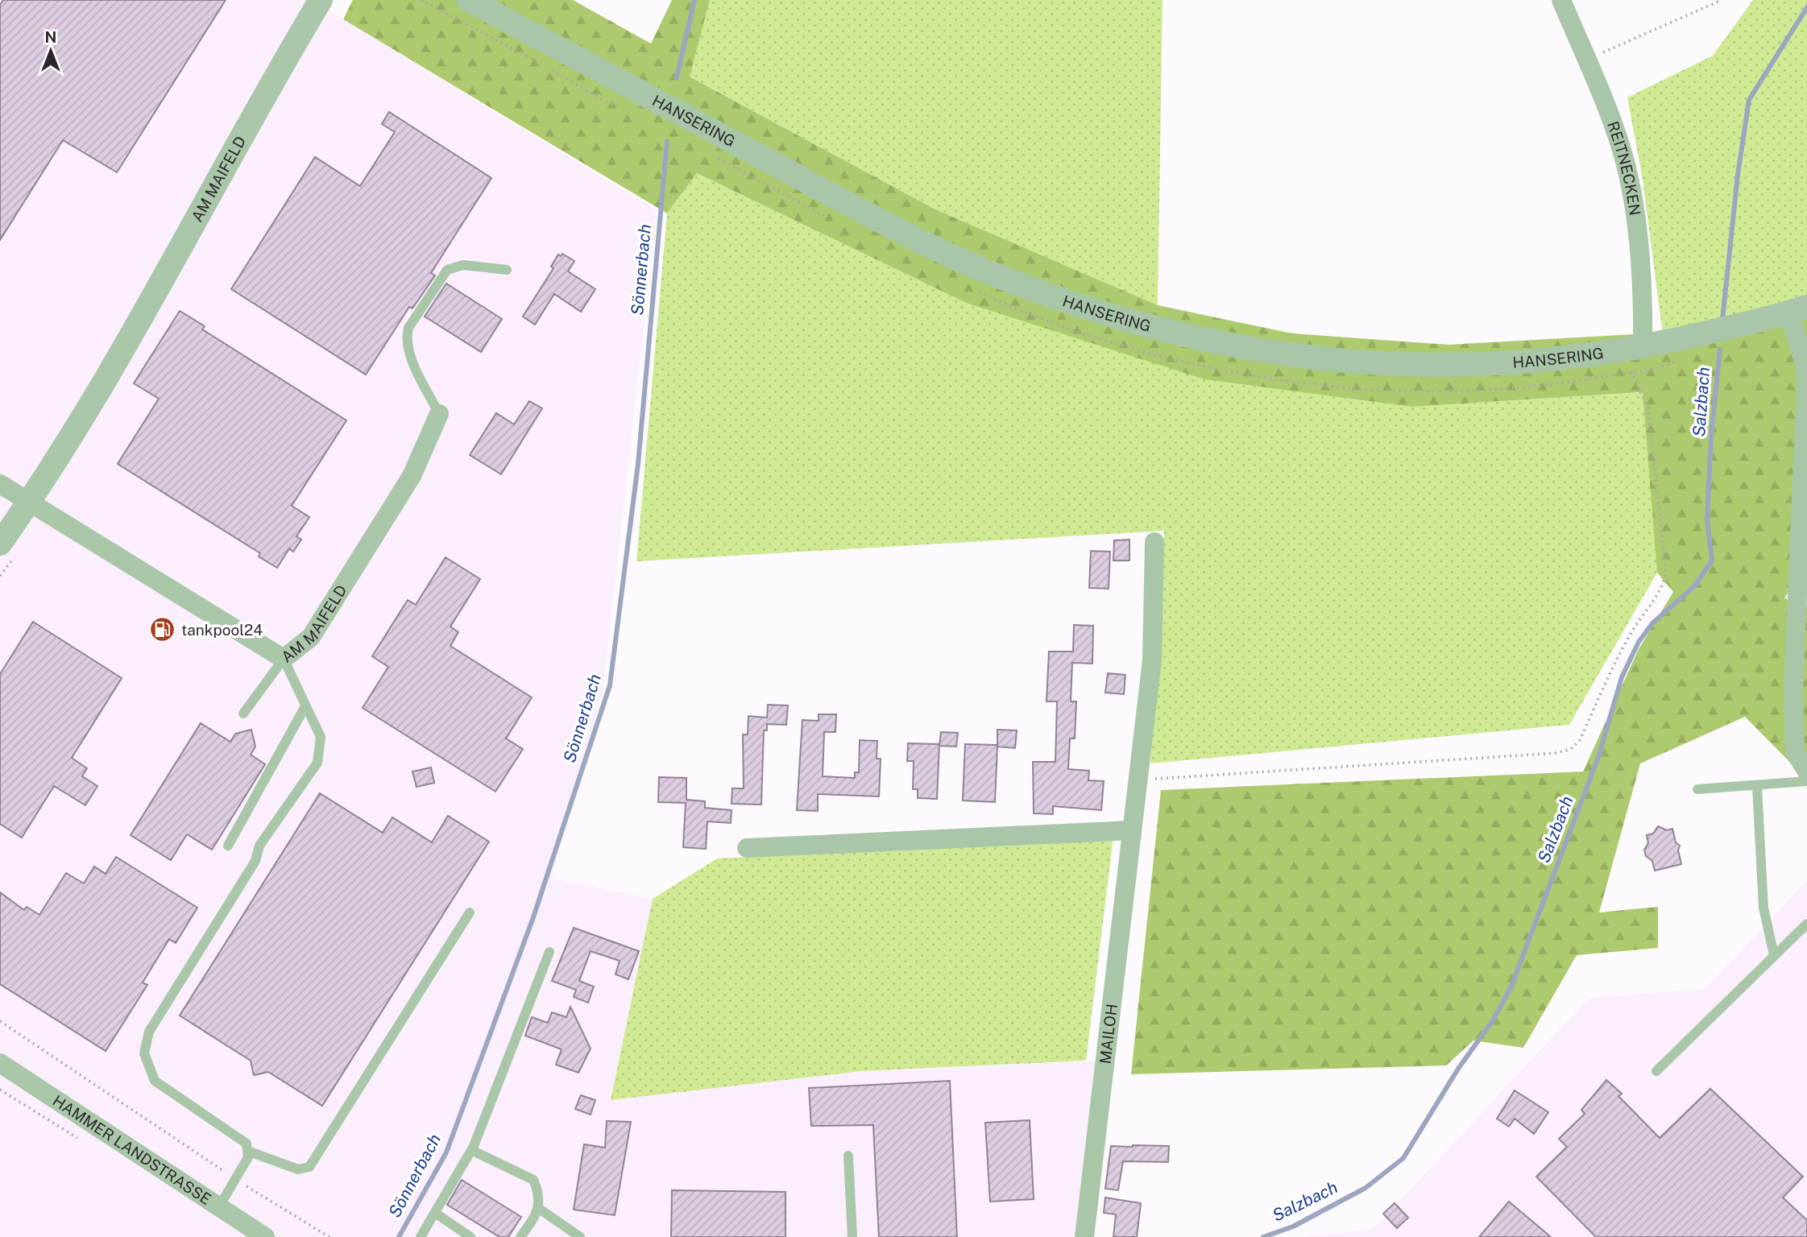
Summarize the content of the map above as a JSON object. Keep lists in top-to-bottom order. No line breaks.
{"streets":{"street":["HANSERING","REITNECKEN","AM MAIFELD","MAILOH","HAMMER LANDSTRASSE"]},"crossings":[["HANSERING","REITNECKEN"]],"water":["Sönnerbach","Salzbach"],"places":{"fuel station":["tankpool24"]},"north":"top"}
